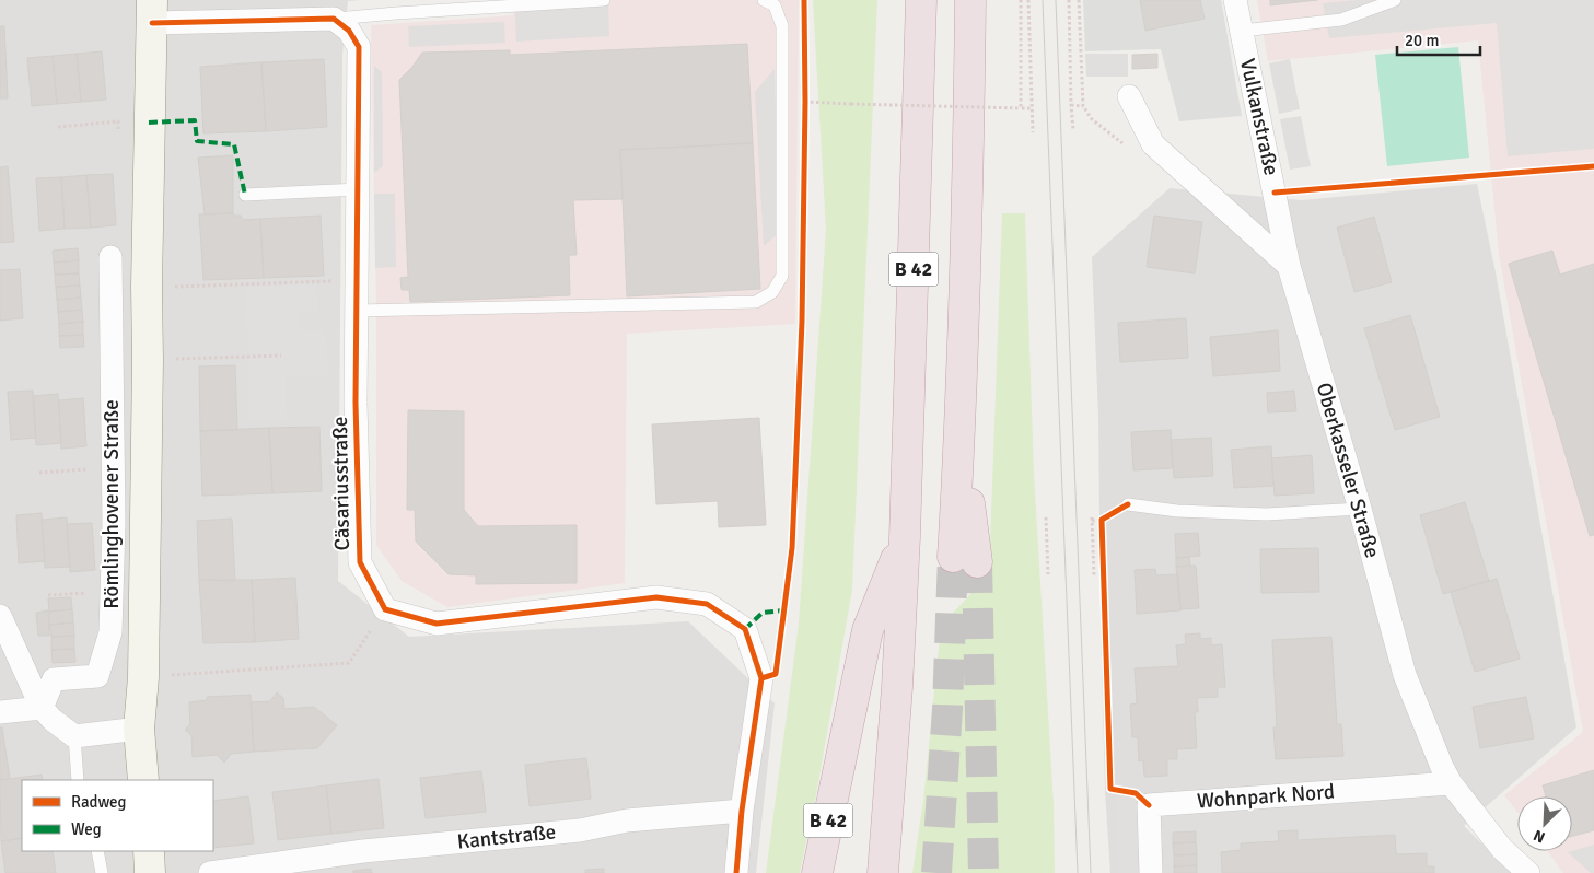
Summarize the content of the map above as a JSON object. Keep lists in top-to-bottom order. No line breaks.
{"streets":{"highway":["B 42"],"street":["Vulkanstraße","Oberkasseler Straße","Cäsariusstraße","Römlinghovener Straße","Wohnpark Nord","Kantstraße"]},"crossings":[["Vulkanstraße","Oberkasseler Straße"],["Oberkasseler Straße","Wohnpark Nord"]],"legend":["Radweg","Weg"],"scale_bar":"20 m","north":"bottom left"}
